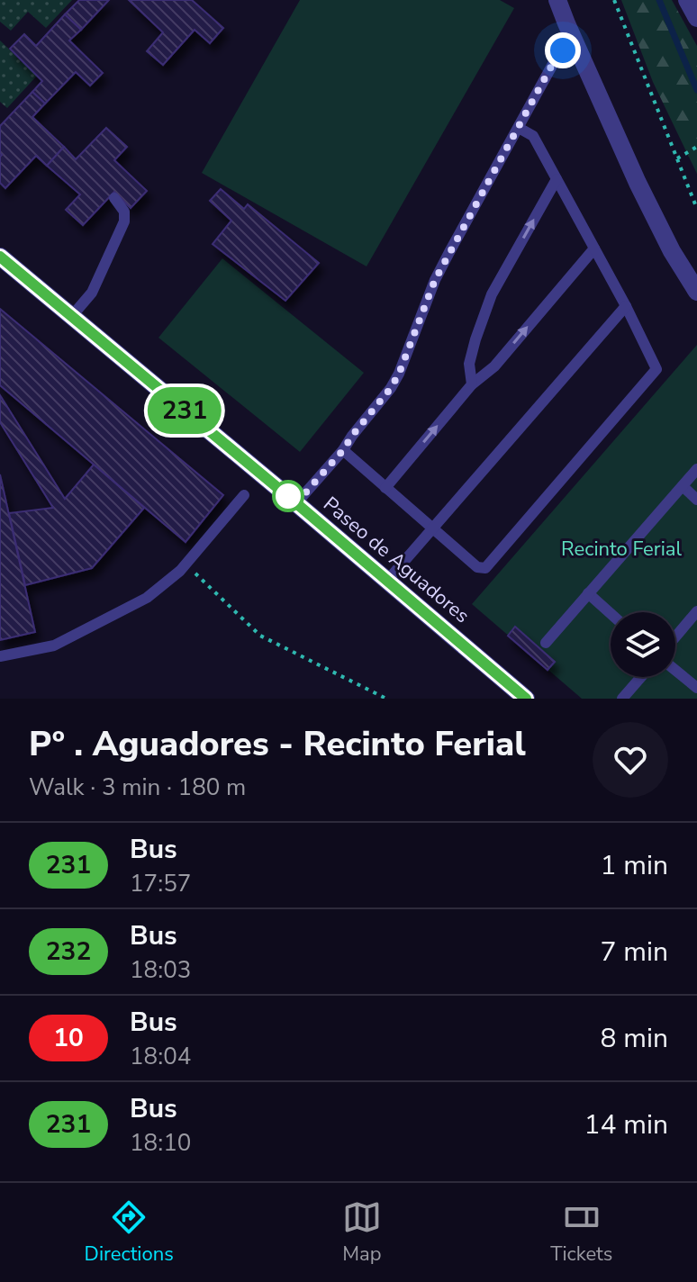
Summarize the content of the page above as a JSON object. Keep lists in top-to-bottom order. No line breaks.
{"streets":{"street":["Paseo de Aguadores"]},"parks":["Recinto Ferial"],"lines":["bus line 231"],"page":{"on_map":"231","heading":["Pº . Aguadores - Recinto Ferial","Walk · 3 min · 180 m"],"list":[{"mark":"231","name":"Bus","note":"17:57","value":"1 min"},{"mark":"232","name":"Bus","note":"18:03","value":"7 min"},{"mark":"10","name":"Bus","note":"18:04","value":"8 min"},{"mark":"231","name":"Bus","note":"18:10","value":"14 min"}],"tabs":["Directions","Map","Tickets"]}}
